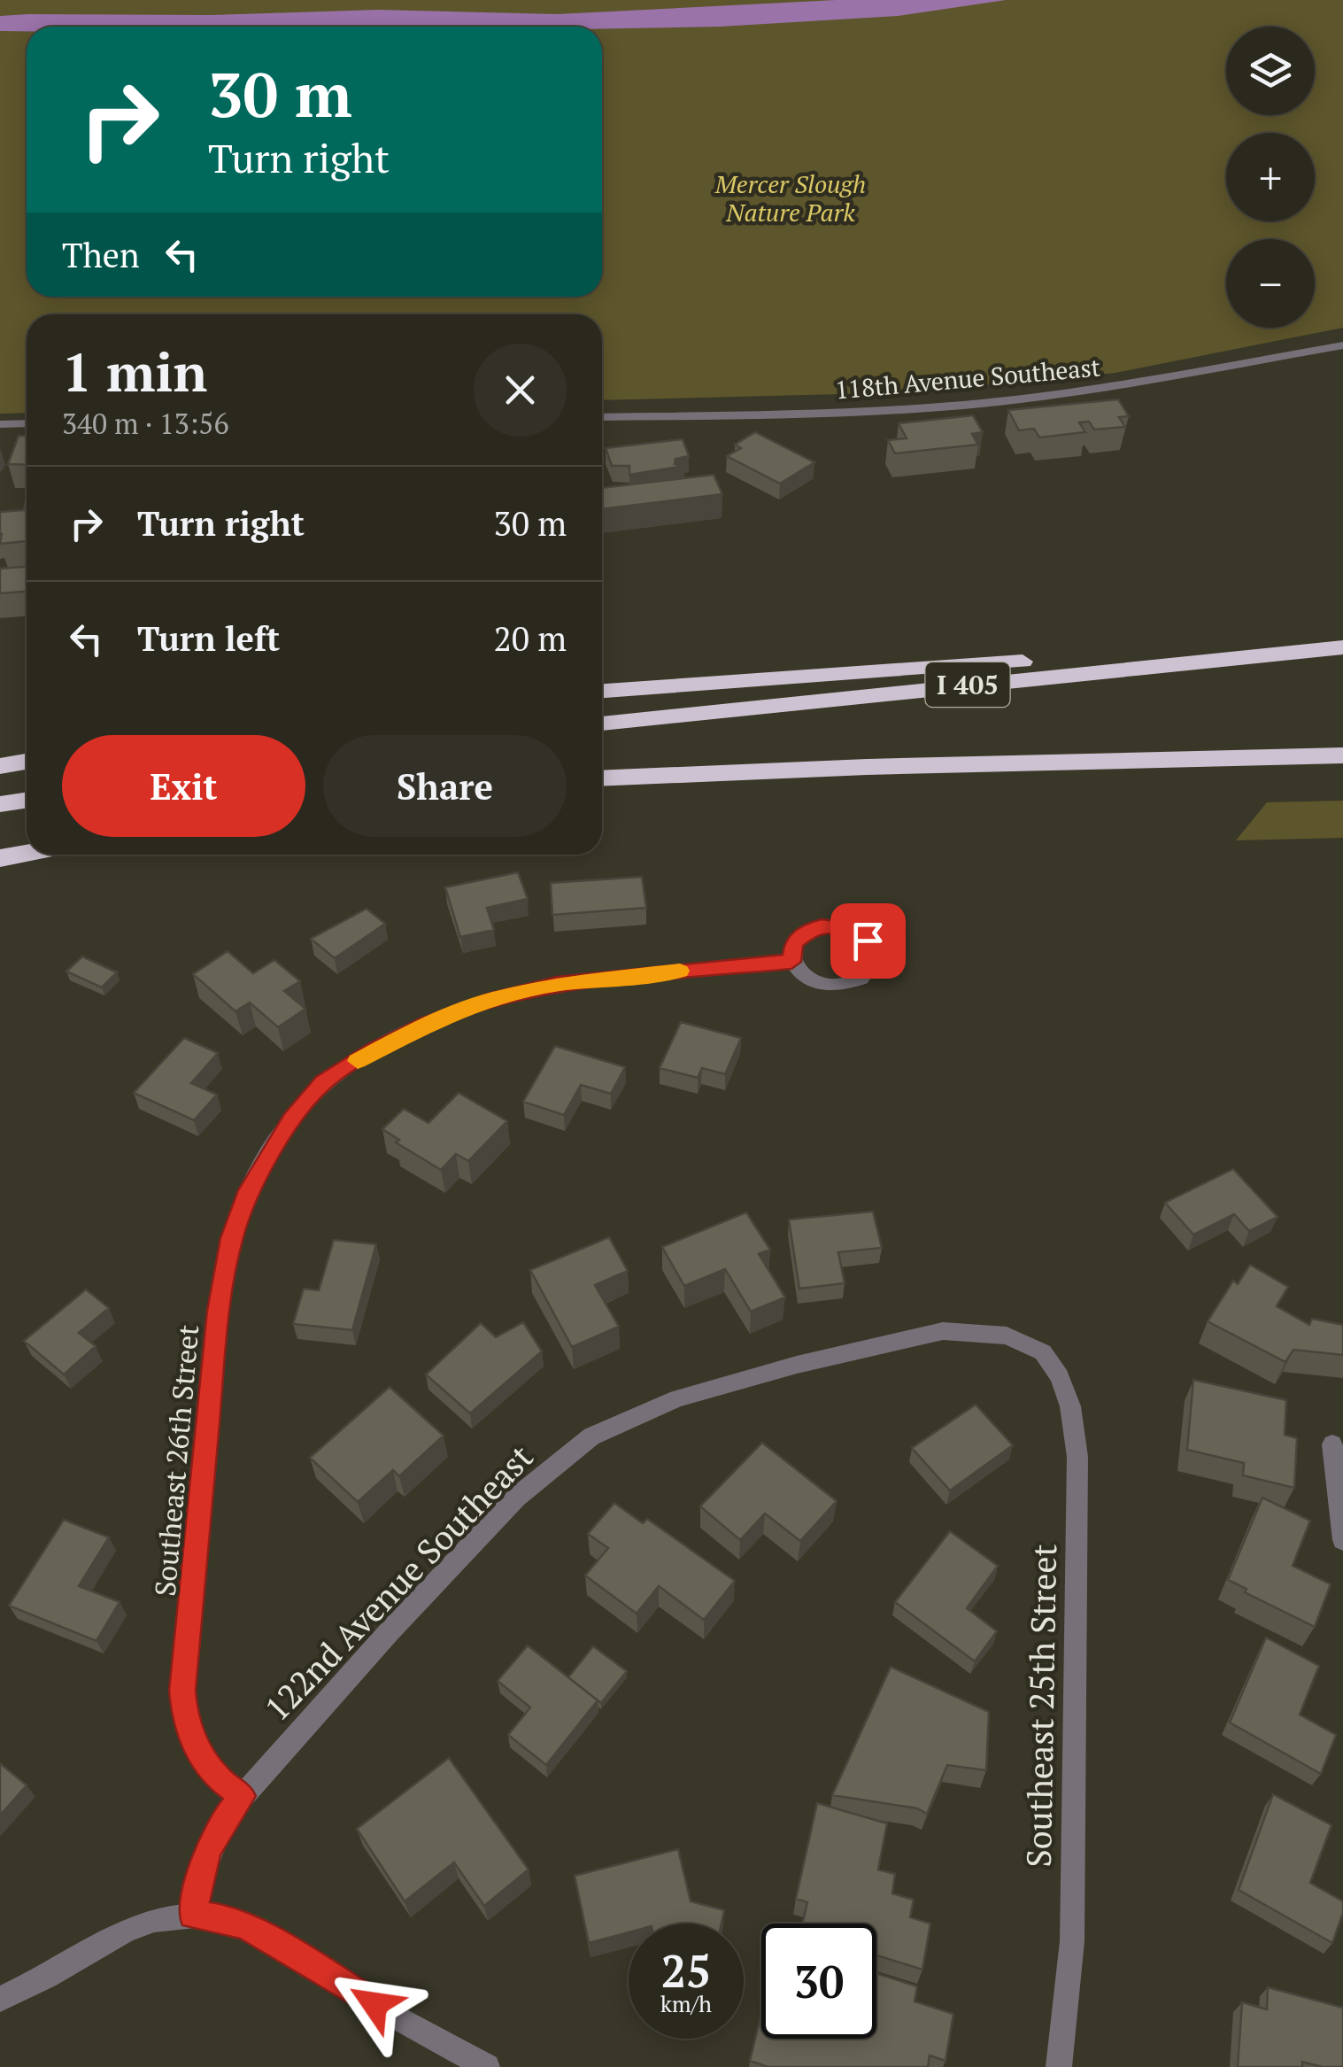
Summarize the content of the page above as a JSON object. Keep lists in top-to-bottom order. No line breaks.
{"streets":{"highway":["I 405"],"street":["118th Avenue Southeast","Southeast 26th Street","122nd Avenue Southeast","Southeast 25th Street"]},"crossings":[["Southeast 26th Street","122nd Avenue Southeast"],["122nd Avenue Southeast","Southeast 25th Street"]],"parks":["Mercer Slough Nature Park"],"page":{"map_buttons":["+","−"],"turn":["30 m","Turn right"],"then":"Then","heading":["1 min","340 m · 13:56"],"list":[{"name":"Turn right","value":"30 m"},{"name":"Turn left","value":"20 m"}],"buttons":["Exit","Share"],"speed":"25 km/h","limit":"30"}}
